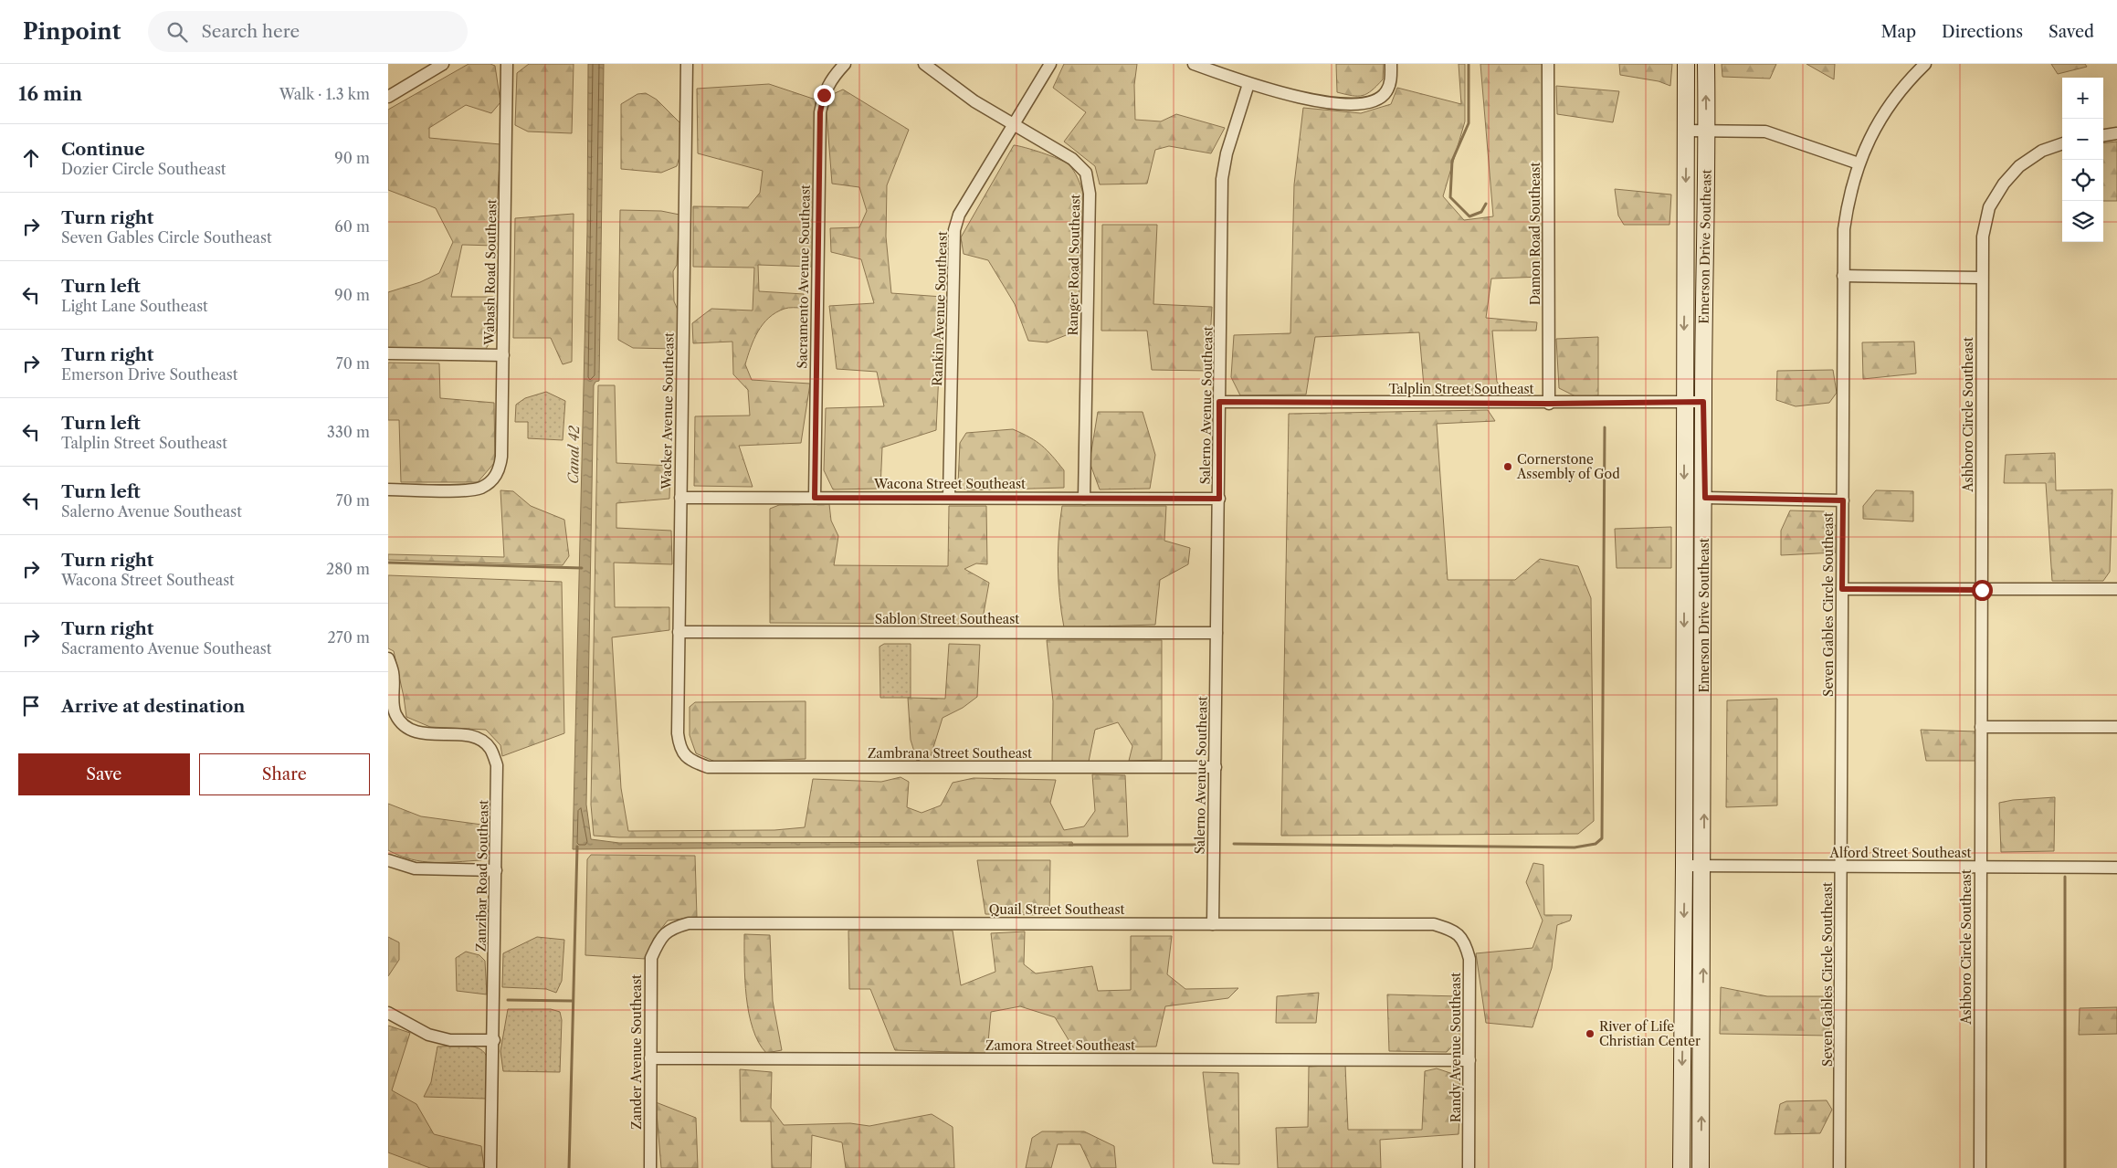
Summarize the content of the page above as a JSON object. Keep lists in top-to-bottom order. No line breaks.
{"streets":{"street":["Damon Road Southeast","Emerson Drive Southeast","Ranger Road Southeast","Wabash Road Southeast","Sacramento Avenue Southeast","Rankin Avenue Southeast","Talplin Street Southeast","Salerno Avenue Southeast","Wacker Avenue Southeast","Ashboro Circle Southeast","Wacona Street Southeast","Seven Gables Circle Southeast","Sablon Street Southeast","Zambrana Street Southeast","Alford Street Southeast","Zanzibar Road Southeast","Quail Street Southeast","Zamora Street Southeast","Randy Avenue Southeast","Zander Avenue Southeast"]},"crossings":[["Damon Road Southeast","Talplin Street Southeast"],["Emerson Drive Southeast","Talplin Street Southeast"],["Emerson Drive Southeast","Alford Street Southeast"],["Ranger Road Southeast","Rankin Avenue Southeast"],["Ranger Road Southeast","Wacona Street Southeast"],["Sacramento Avenue Southeast","Wacona Street Southeast"],["Rankin Avenue Southeast","Wacona Street Southeast"],["Talplin Street Southeast","Salerno Avenue Southeast"],["Salerno Avenue Southeast","Wacona Street Southeast"],["Salerno Avenue Southeast","Sablon Street Southeast"],["Salerno Avenue Southeast","Zambrana Street Southeast"],["Salerno Avenue Southeast","Quail Street Southeast"],["Wacker Avenue Southeast","Wacona Street Southeast"],["Wacker Avenue Southeast","Sablon Street Southeast"],["Wacker Avenue Southeast","Zambrana Street Southeast"],["Ashboro Circle Southeast","Alford Street Southeast"],["Seven Gables Circle Southeast","Alford Street Southeast"],["Quail Street Southeast","Randy Avenue Southeast"],["Quail Street Southeast","Zander Avenue Southeast"],["Zamora Street Southeast","Randy Avenue Southeast"],["Zamora Street Southeast","Zander Avenue Southeast"]],"water":["Canal 42"],"places":["Cornerstone Assembly of God","River of Life Christian Center"],"page":{"header":"Pinpoint","search":"Search here","nav":["Map","Directions","Saved"],"heading":["16 min","Walk · 1.3 km"],"map_buttons":["+","−"],"list":[["Continue","Dozier Circle Southeast","90 m"],["Turn right","Seven Gables Circle Southeast","60 m"],["Turn left","Light Lane Southeast","90 m"],["Turn right","Emerson Drive Southeast","70 m"],["Turn left","Talplin Street Southeast","330 m"],["Turn left","Salerno Avenue Southeast","70 m"],["Turn right","Wacona Street Southeast","280 m"],["Turn right","Sacramento Avenue Southeast","270 m"],"Arrive at destination"],"buttons":["Save","Share"]}}
